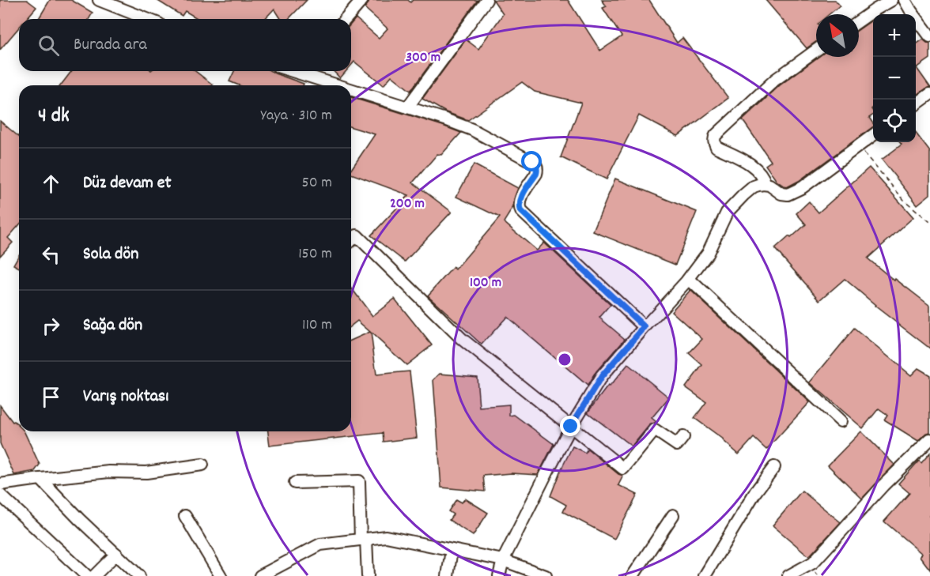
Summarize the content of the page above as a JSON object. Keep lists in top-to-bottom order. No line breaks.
{"north":"top left","page":{"map_buttons":["+","−"],"search":"Burada ara","heading":["4 dk","Yaya · 310 m"],"list":[["Düz devam et","50 m"],["Sola dön","150 m"],["Sağa dön","110 m"],"Varış noktası"]},"rings":["300 m","200 m","100 m"]}
